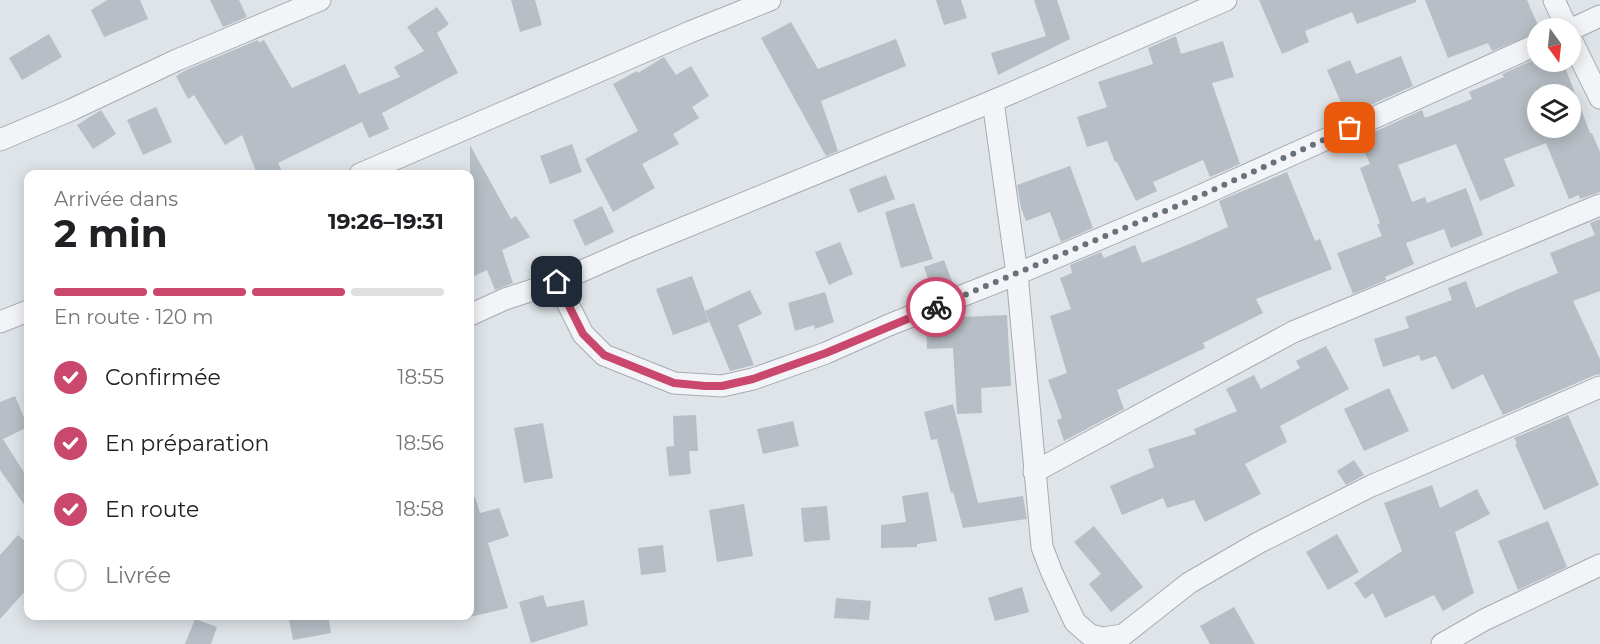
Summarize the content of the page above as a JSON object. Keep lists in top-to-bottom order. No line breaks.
{"north":"bottom","page":{"heading":["2 min","Arrivée dans","19:26–19:31"],"bar":"En route · 120 m","list":[["Confirmée","18:55"],["En préparation","18:56"],["En route","18:58"],"Livrée"]}}
